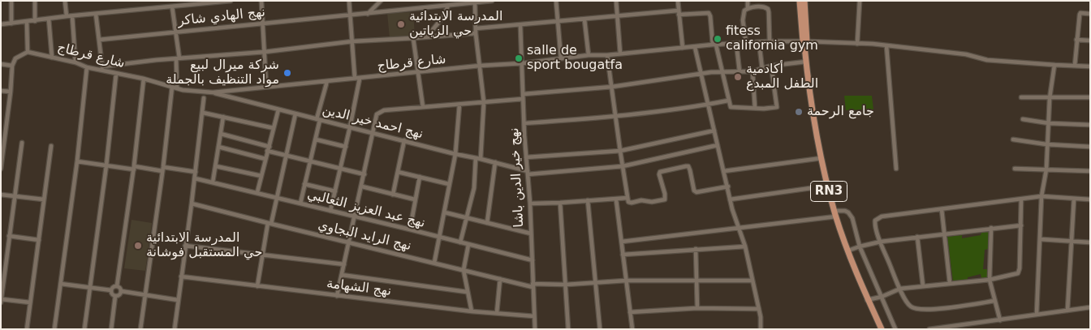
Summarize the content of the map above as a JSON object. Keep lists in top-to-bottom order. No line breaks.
{"streets":{"main road":["RN3"],"street":["نهج الهادي شاكر","شارع قرطاج","نهج احمد خير الدين","نهج خير الدين باشا","نهج عبد العزيز الثعالبي","نهج الرايد البجاوي","نهج الشهامة"]},"crossings":[["شارع قرطاج","نهج احمد خير الدين"],["شارع قرطاج","نهج خير الدين باشا"],["شارع قرطاج","RN3"],["نهج احمد خير الدين","نهج خير الدين باشا"],["نهج خير الدين باشا","نهج عبد العزيز الثعالبي"],["نهج خير الدين باشا","نهج الرايد البجاوي"],["نهج خير الدين باشا","نهج الشهامة"]],"places":["المدرسة الابتدائية حي الزياتين","fitess california gym","salle de sport bougatfa","شركة ميرال لبيع مواد التنظيف بالجملة","أكادمية الطفل المبدع","جامع الرحمة","المدرسة الابتدائية حي المستقبل فوشانة"]}
